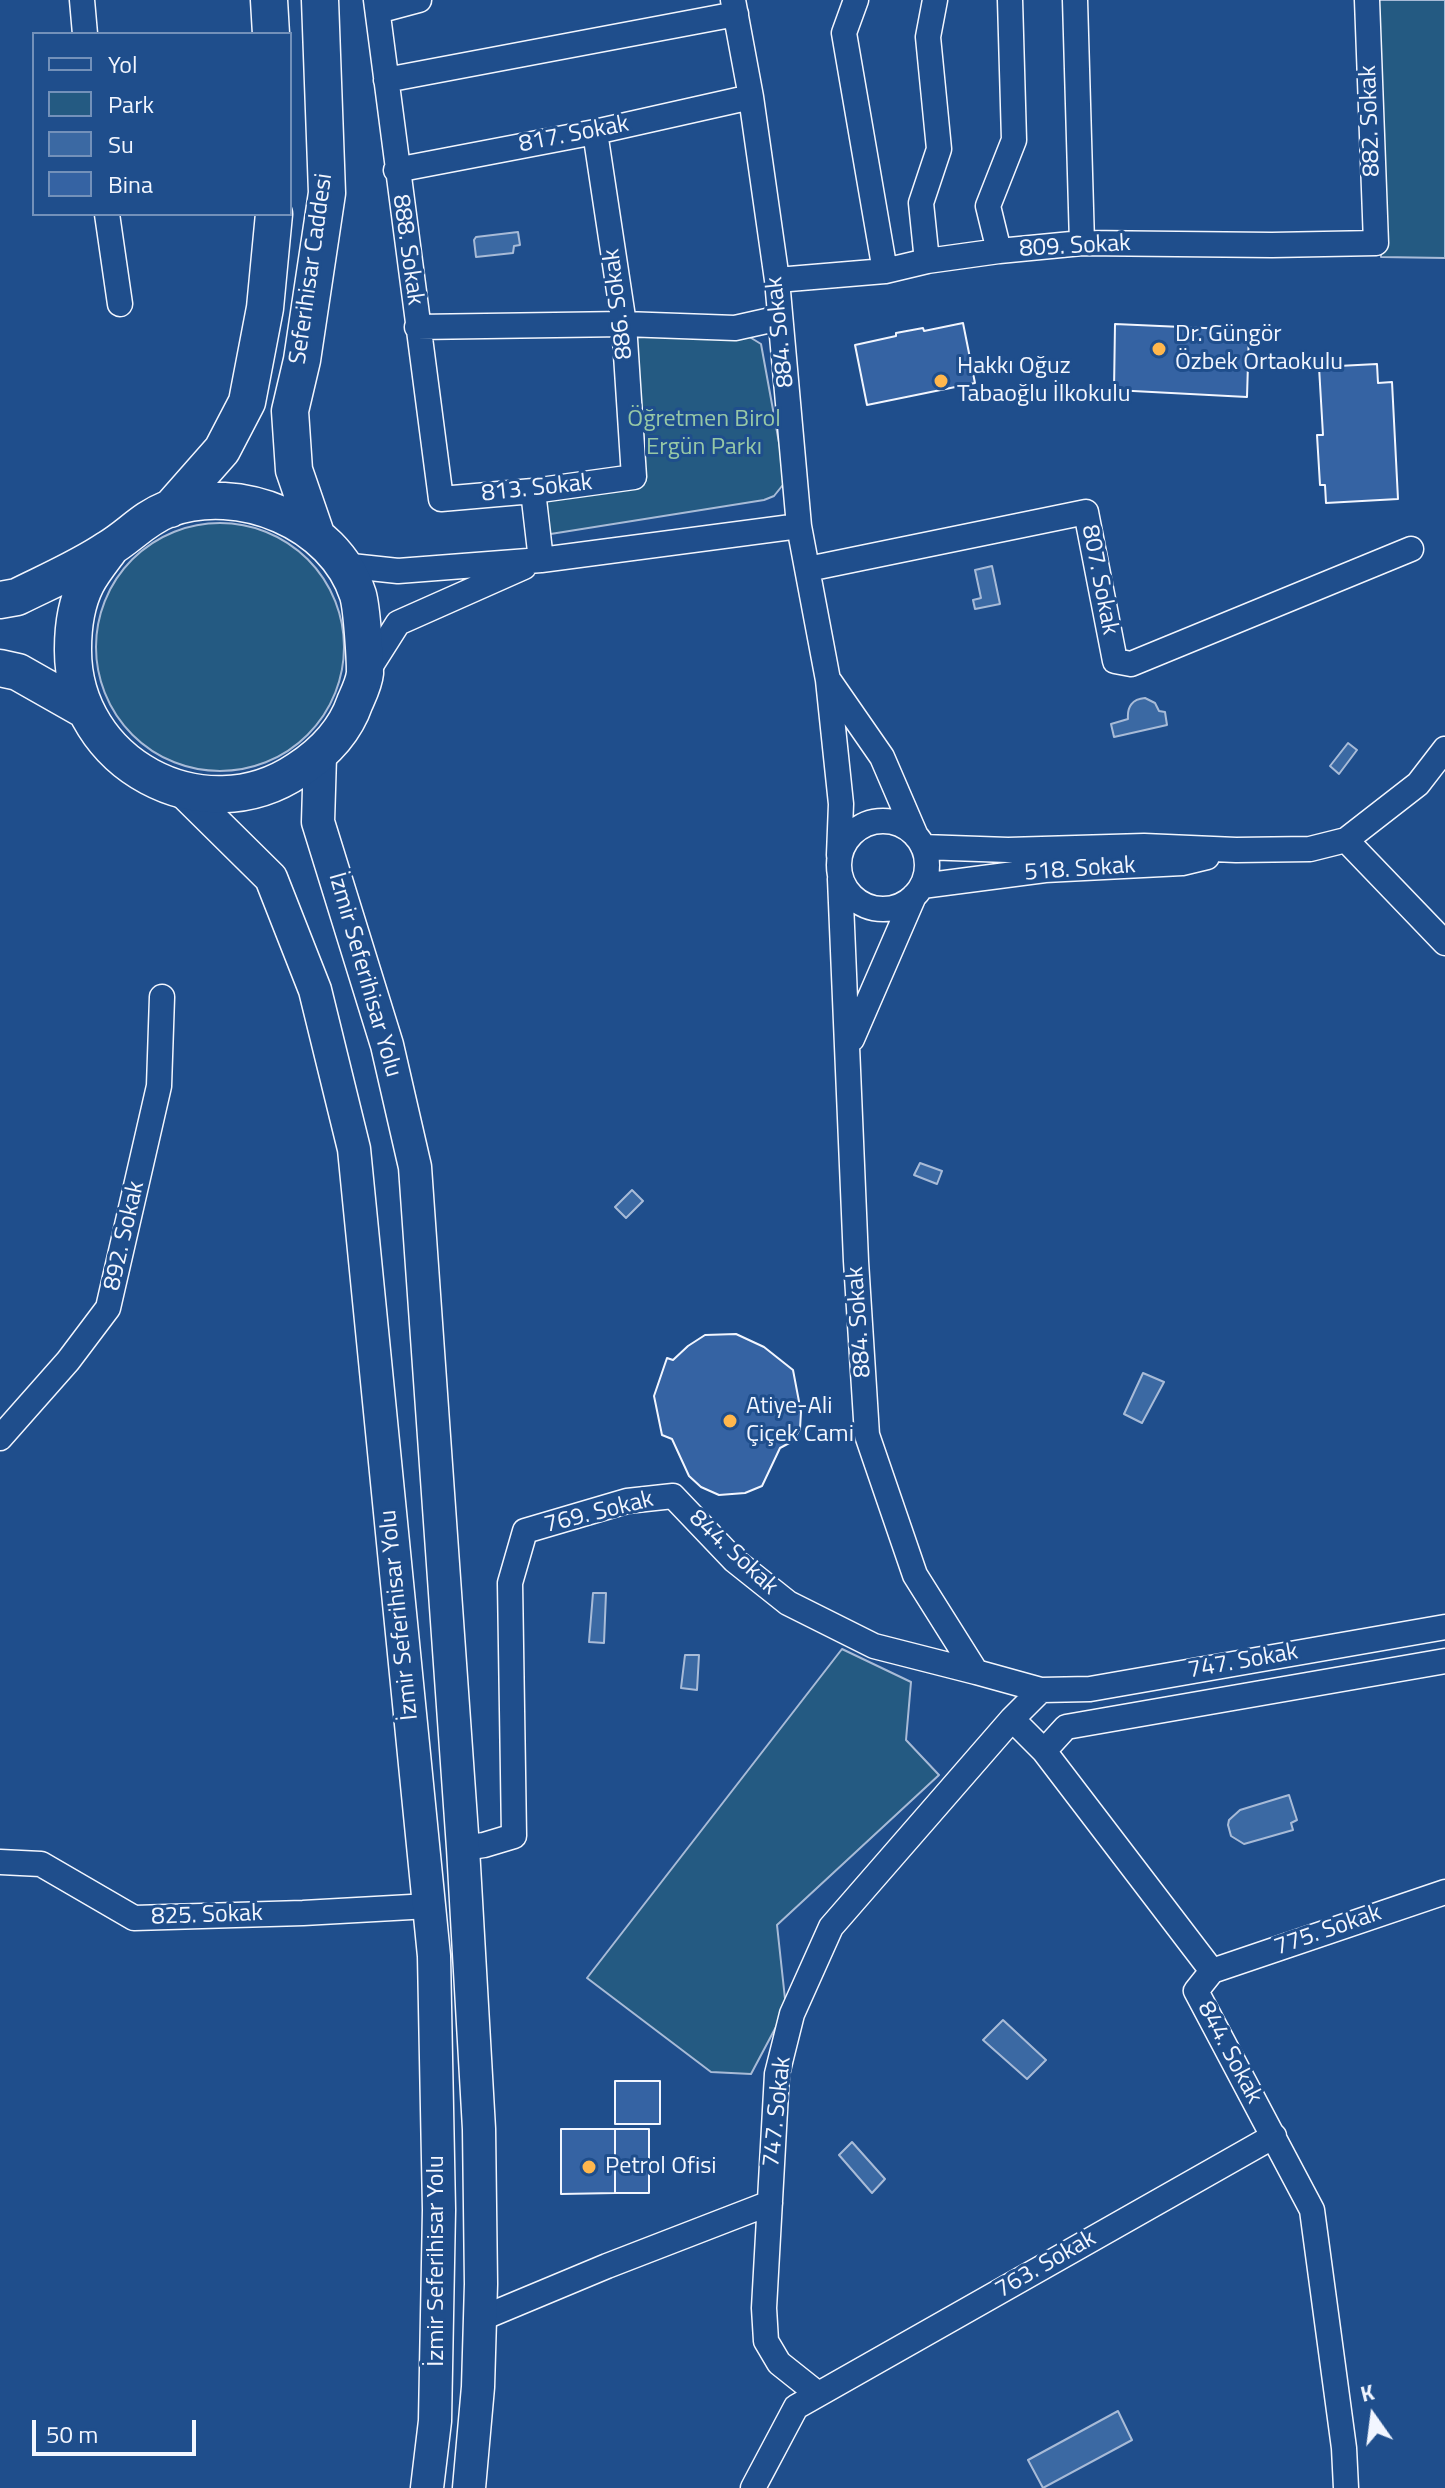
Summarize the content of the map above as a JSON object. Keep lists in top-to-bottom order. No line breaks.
{"streets":{"highway":["Seferihisar Caddesi"],"main road":["İzmir Seferihisar Yolu"],"street":["882. Sokak","817. Sokak","809. Sokak","888. Sokak","886. Sokak","884. Sokak","813. Sokak","807. Sokak","518. Sokak","892. Sokak","769. Sokak","844. Sokak","747. Sokak","825. Sokak","775. Sokak","763. Sokak"]},"crossings":[["882. Sokak","809. Sokak"],["817. Sokak","888. Sokak"],["817. Sokak","886. Sokak"],["817. Sokak","884. Sokak"],["809. Sokak","884. Sokak"],["888. Sokak","813. Sokak"],["886. Sokak","813. Sokak"],["884. Sokak","807. Sokak"],["884. Sokak","518. Sokak"],["884. Sokak","844. Sokak"],["İzmir Seferihisar Yolu","769. Sokak"],["İzmir Seferihisar Yolu","825. Sokak"],["769. Sokak","844. Sokak"],["844. Sokak","747. Sokak"],["844. Sokak","775. Sokak"],["844. Sokak","763. Sokak"],["747. Sokak","763. Sokak"]],"parks":["Öğretmen Birol Ergün Parkı"],"places":["Dr. Güngör Özbek Ortaokulu","Hakkı Oğuz Tabaoğlu İlkokulu","Atiye-Ali Çiçek Cami","Petrol Ofisi"],"legend":["Yol","Park","Su","Bina"],"scale_bar":"50 m","north":"top"}
